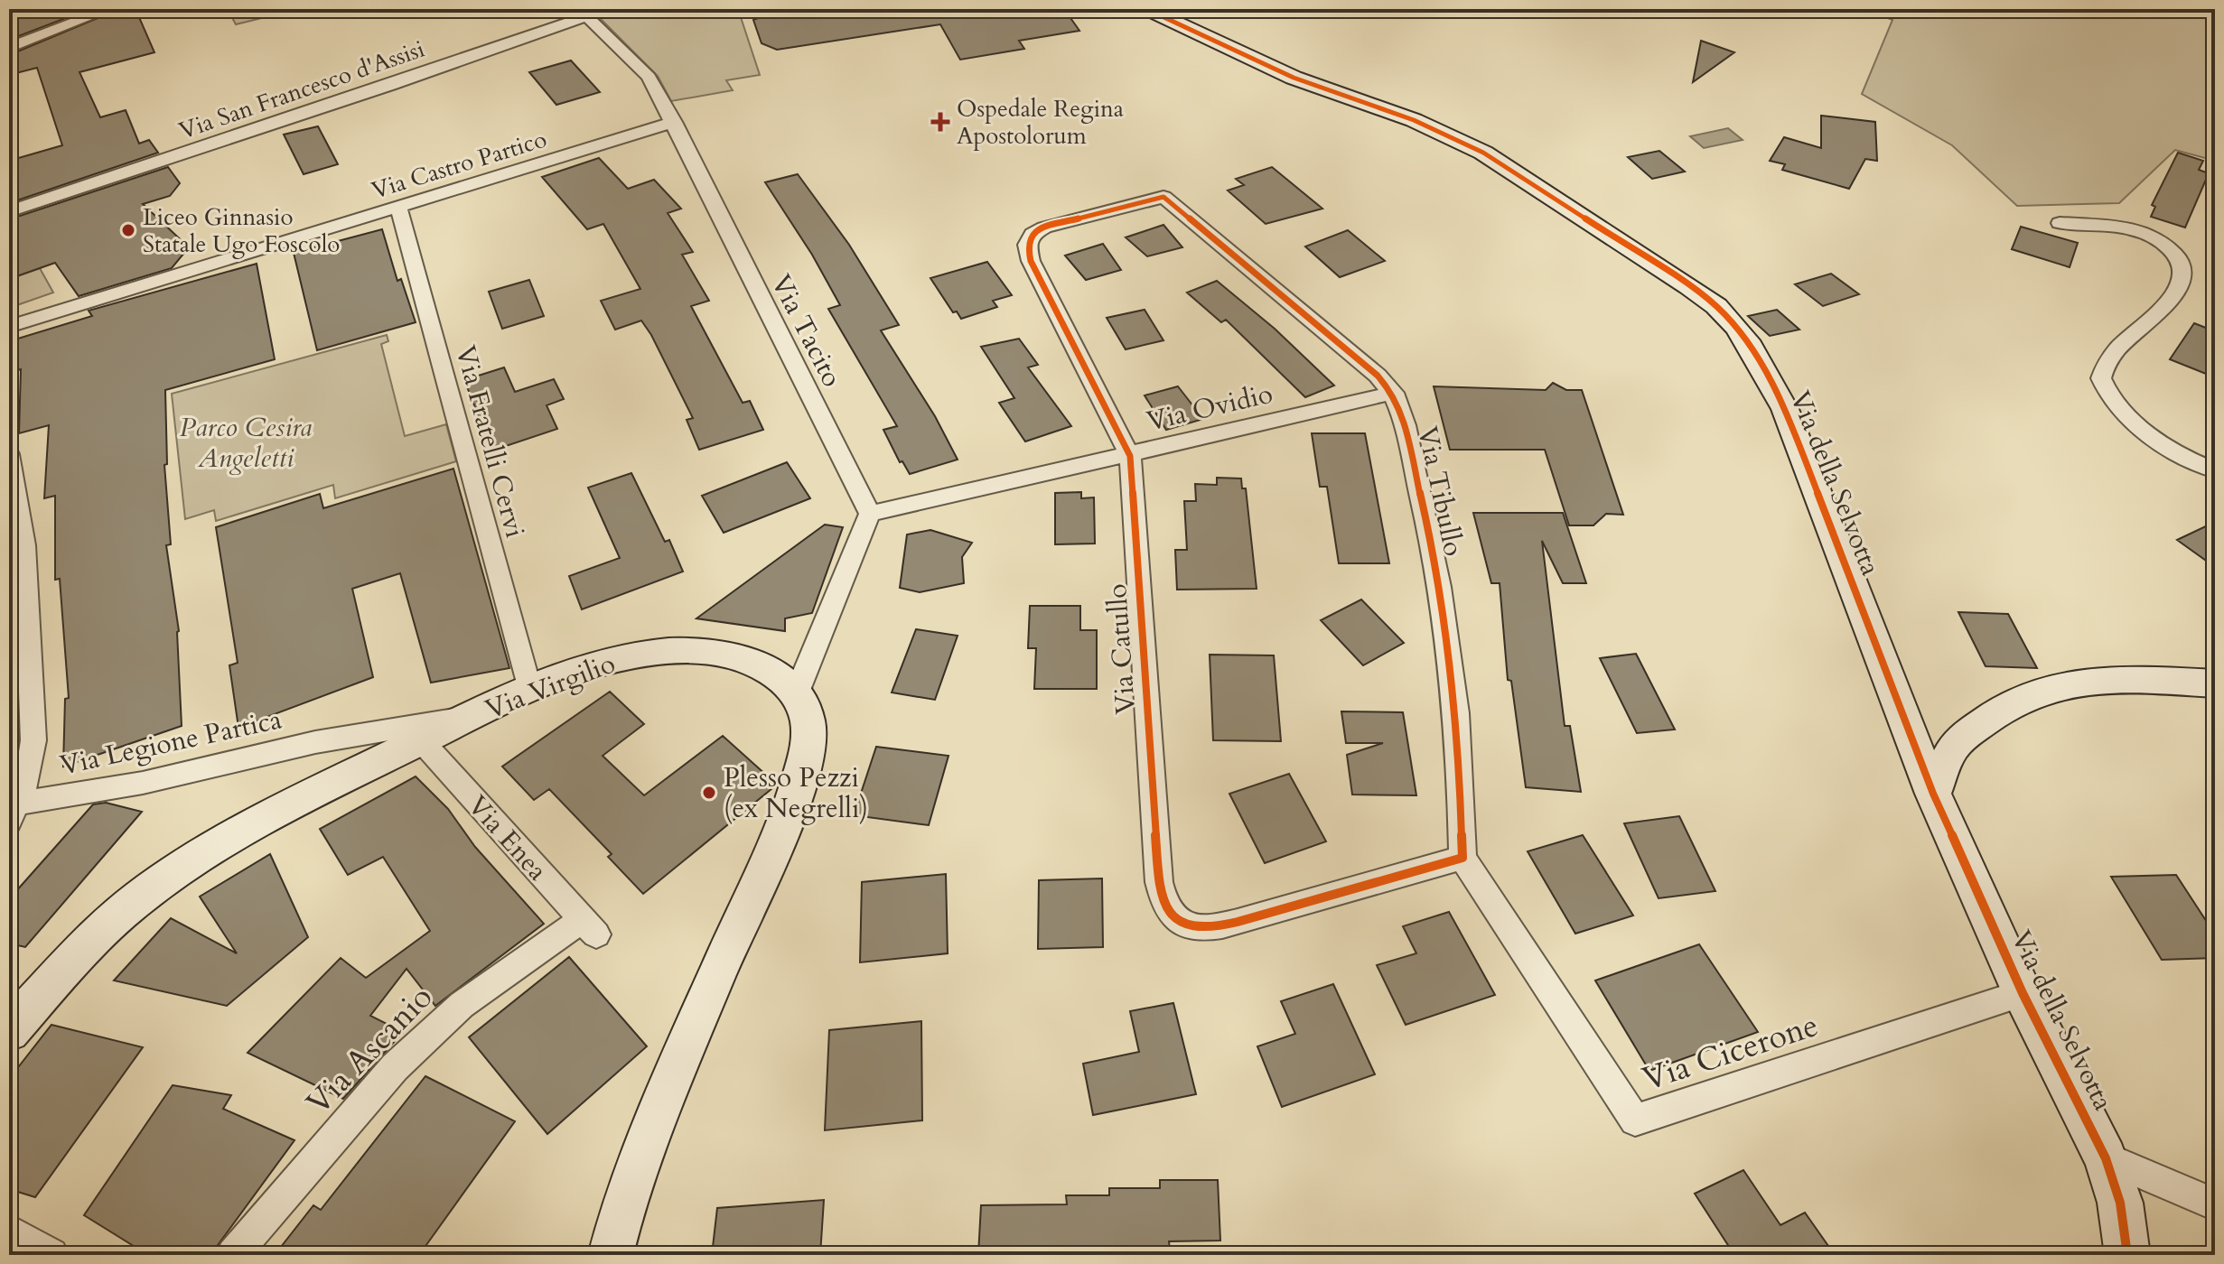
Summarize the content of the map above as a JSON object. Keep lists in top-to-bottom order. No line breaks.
{"streets":{"street":["Via San Francesco d'Assisi","Via Castro Partico","Via Tacito","Via Ovidio","Via Fratelli Cervi","Via della Selvotta","Via Tibullo","Via Catullo","Via Virgilio","Via Legione Partica","Via Enea","Via Ascanio","Via Cicerone"]},"crossings":[["Via San Francesco d'Assisi","Via Tacito"],["Via Castro Partico","Via Tacito"],["Via Castro Partico","Via Fratelli Cervi"],["Via Tacito","Via Ovidio"],["Via Ovidio","Via Tibullo"],["Via Ovidio","Via Catullo"],["Via Fratelli Cervi","Via Virgilio"],["Via della Selvotta","Via Cicerone"],["Via Tibullo","Via Catullo"],["Via Tibullo","Via Cicerone"],["Via Catullo","Via Cicerone"],["Via Virgilio","Via Legione Partica"],["Via Virgilio","Via Enea"],["Via Enea","Via Ascanio"]],"parks":["Parco Cesira Angeletti"],"places":{"health":["Ospedale Regina Apostolorum"],"other":["Liceo Ginnasio Statale Ugo Foscolo","Plesso Pezzi (ex Negrelli)"]}}
